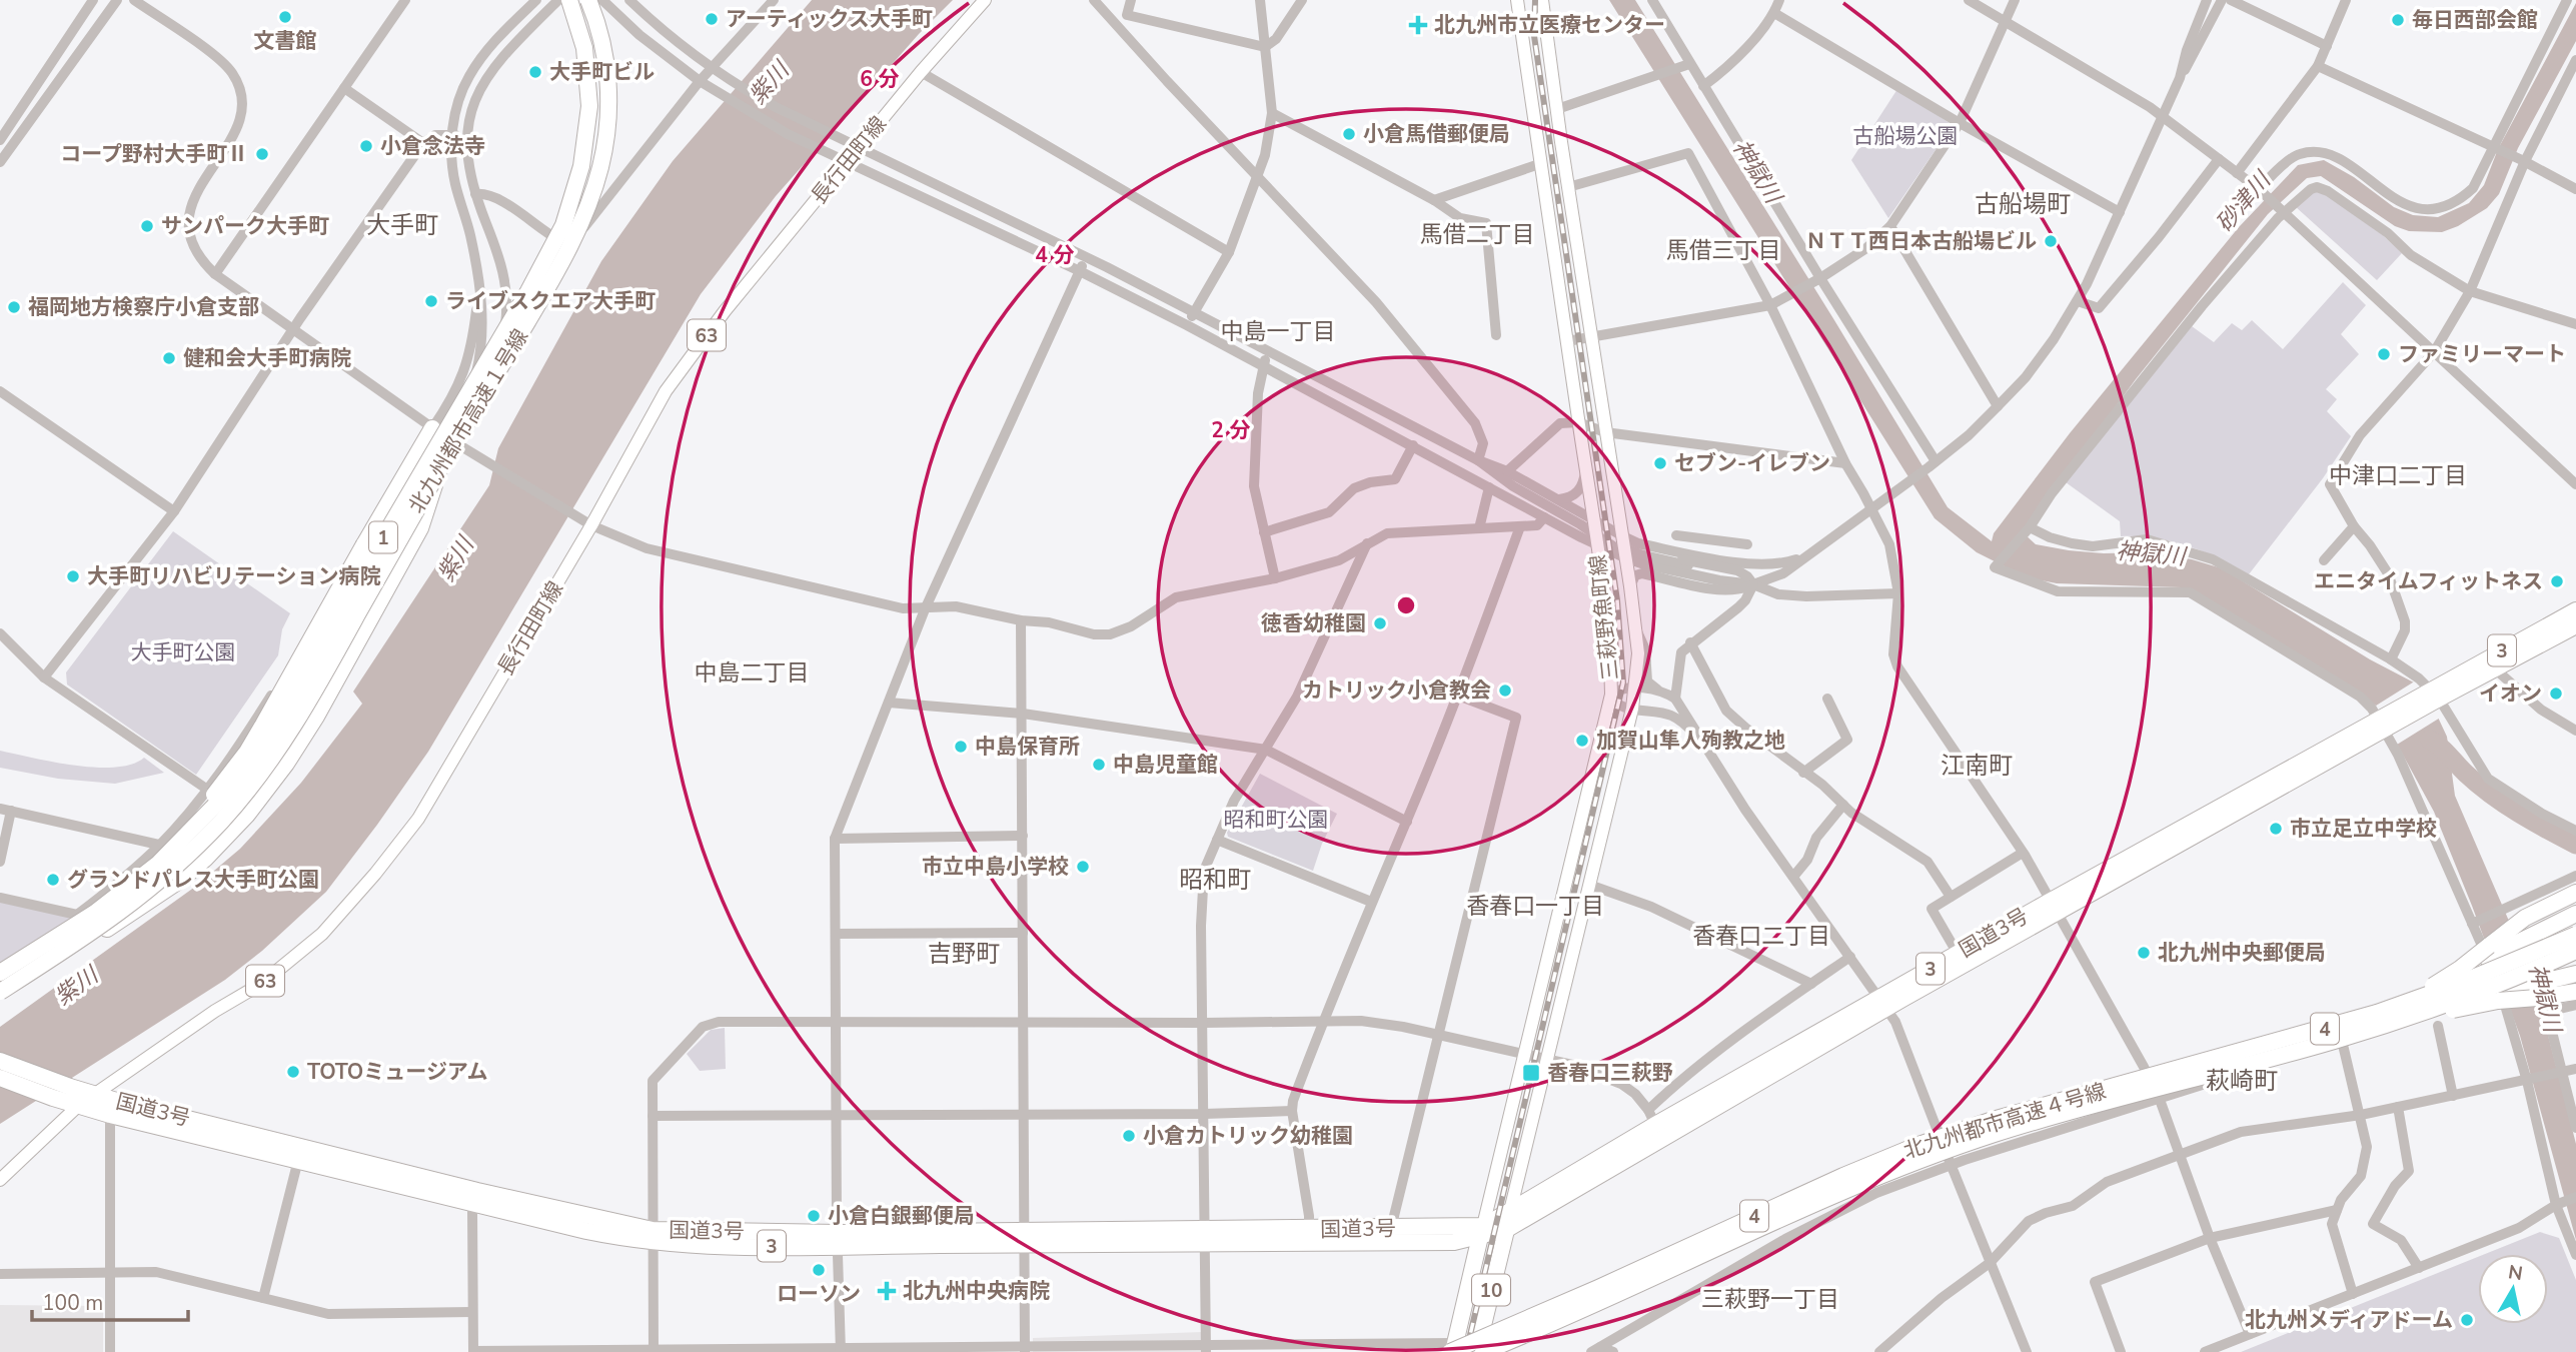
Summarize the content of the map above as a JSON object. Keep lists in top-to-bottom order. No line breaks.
{"streets":{"highway":["北九州都市高速１号線","1","3","国道3号","4","北九州都市高速４号線","10"],"main road":["長行田町線","63","三萩野魚町線"]},"crossings":[["長行田町線","国道3号"],["北九州都市高速１号線","1"],["三萩野魚町線","国道3号"],["三萩野魚町線","10"],["国道3号","10"],["北九州都市高速４号線","10"]],"districts":["古船場町","大手町","馬借二丁目","馬借三丁目","中島一丁目","中津口二丁目","中島二丁目","江南町","昭和町","香春口一丁目","香春口二丁目","吉野町","萩崎町","三萩野一丁目"],"water":["紫川","神獄川","砂津川"],"parks":["古船場公園","大手町公園","昭和町公園"],"places":{"other":["文書館","アーティックス大手町","毎日西部会館","大手町ビル","小倉馬借郵便局","小倉念法寺","コープ野村大手町Ⅱ","サンパーク大手町","ＮＴＴ西日本古船場ビル","ライブスクエア大手町","福岡地方検察庁小倉支部","ファミリーマート","健和会大手町病院","セブン-イレブン","大手町リハビリテーション病院","エニタイムフィットネス","徳香幼稚園","カトリック小倉教会","イオン","加賀山隼人殉教之地","中島保育所","中島児童館","市立足立中学校","市立中島小学校","グランドパレス大手町公園","北九州中央郵便局","TOTOミュージアム","小倉カトリック幼稚園","小倉白銀郵便局","ローソン","北九州メディアドーム"],"health":["北九州市立医療センター","北九州中央病院"],"transit":["香春口三萩野"]},"scale_bar":"100 m","north":"top","rings":["6 分","4 分","2 分"]}
